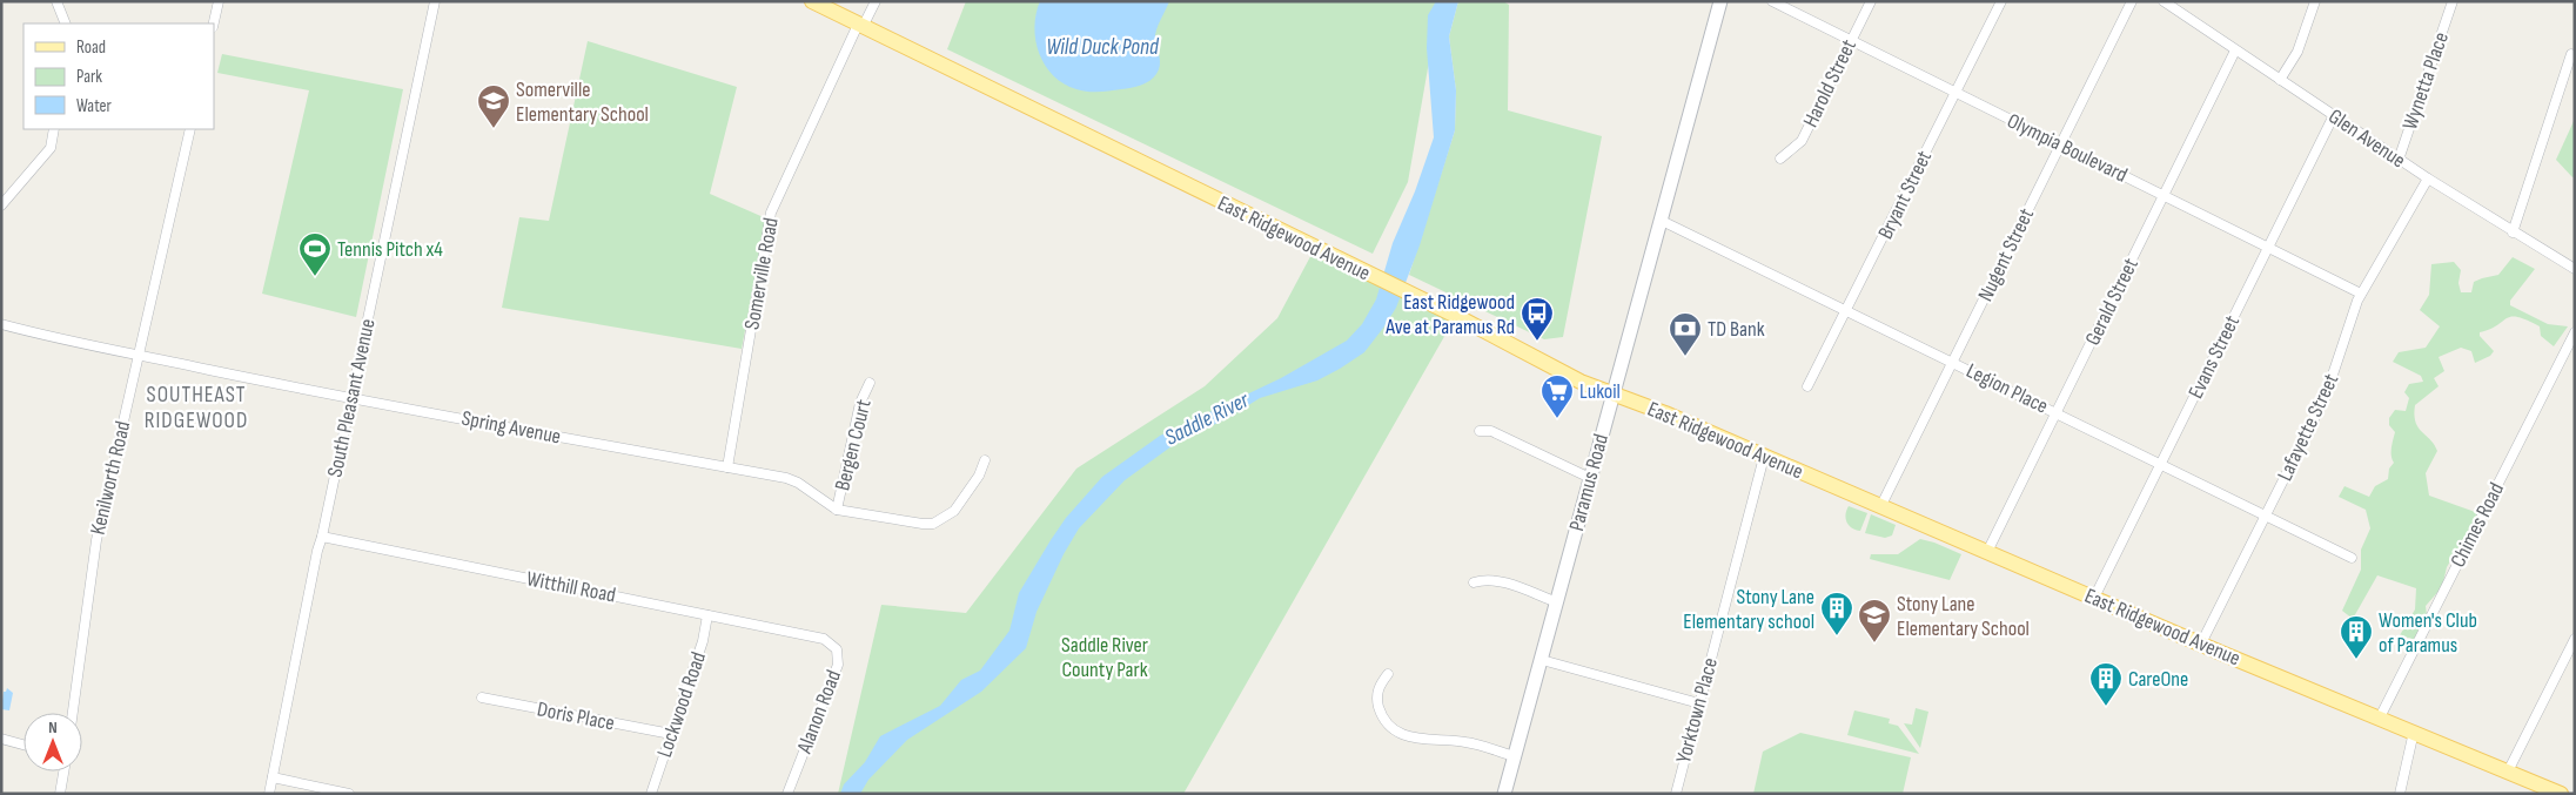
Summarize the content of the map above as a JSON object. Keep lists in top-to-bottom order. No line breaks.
{"streets":{"main road":["East Ridgewood Avenue","Paramus Road"],"street":["Wynetta Place","Harold Street","Glen Avenue","Olympia Boulevard","Bryant Street","Nugent Street","Somerville Road","Gerald Street","Evans Street","Legion Place","South Pleasant Avenue","Spring Avenue","Lafayette Street","Bergen Court","Kenilworth Road","Chimes Road","Witthill Road","Lockwood Road","Yorktown Place","Alanon Road","Doris Place"]},"crossings":[["Wynetta Place","Glen Avenue"],["Harold Street","Olympia Boulevard"],["Glen Avenue","Gerald Street"],["Glen Avenue","Evans Street"],["Glen Avenue","Lafayette Street"],["Olympia Boulevard","Bryant Street"],["Olympia Boulevard","Nugent Street"],["Olympia Boulevard","Gerald Street"],["Olympia Boulevard","Evans Street"],["Olympia Boulevard","Lafayette Street"],["Bryant Street","Legion Place"],["East Ridgewood Avenue","Nugent Street"],["East Ridgewood Avenue","Somerville Road"],["East Ridgewood Avenue","Gerald Street"],["East Ridgewood Avenue","Evans Street"],["East Ridgewood Avenue","Lafayette Street"],["East Ridgewood Avenue","Paramus Road"],["East Ridgewood Avenue","Chimes Road"],["East Ridgewood Avenue","Yorktown Place"],["Nugent Street","Legion Place"],["Somerville Road","Spring Avenue"],["Gerald Street","Legion Place"],["Evans Street","Legion Place"],["Legion Place","Lafayette Street"],["Legion Place","Paramus Road"],["South Pleasant Avenue","Spring Avenue"],["South Pleasant Avenue","Witthill Road"],["Spring Avenue","Bergen Court"],["Spring Avenue","Kenilworth Road"],["Witthill Road","Lockwood Road"],["Witthill Road","Alanon Road"],["Lockwood Road","Doris Place"]],"districts":["SOUTHEAST RIDGEWOOD"],"water":["Wild Duck Pond","Saddle River"],"parks":["Saddle River County Park"],"places":{"school or university":["Somerville Elementary School","Stony Lane Elementary School"],"sports":["Tennis Pitch x4"],"bus stop":["East Ridgewood Ave at Paramus Rd"],"bank":["TD Bank"],"supermarket":["Lukoil"],"building":["Stony Lane Elementary school","Women's Club of Paramus","CareOne"]},"legend":["Road","Park","Water"],"north":"top"}
